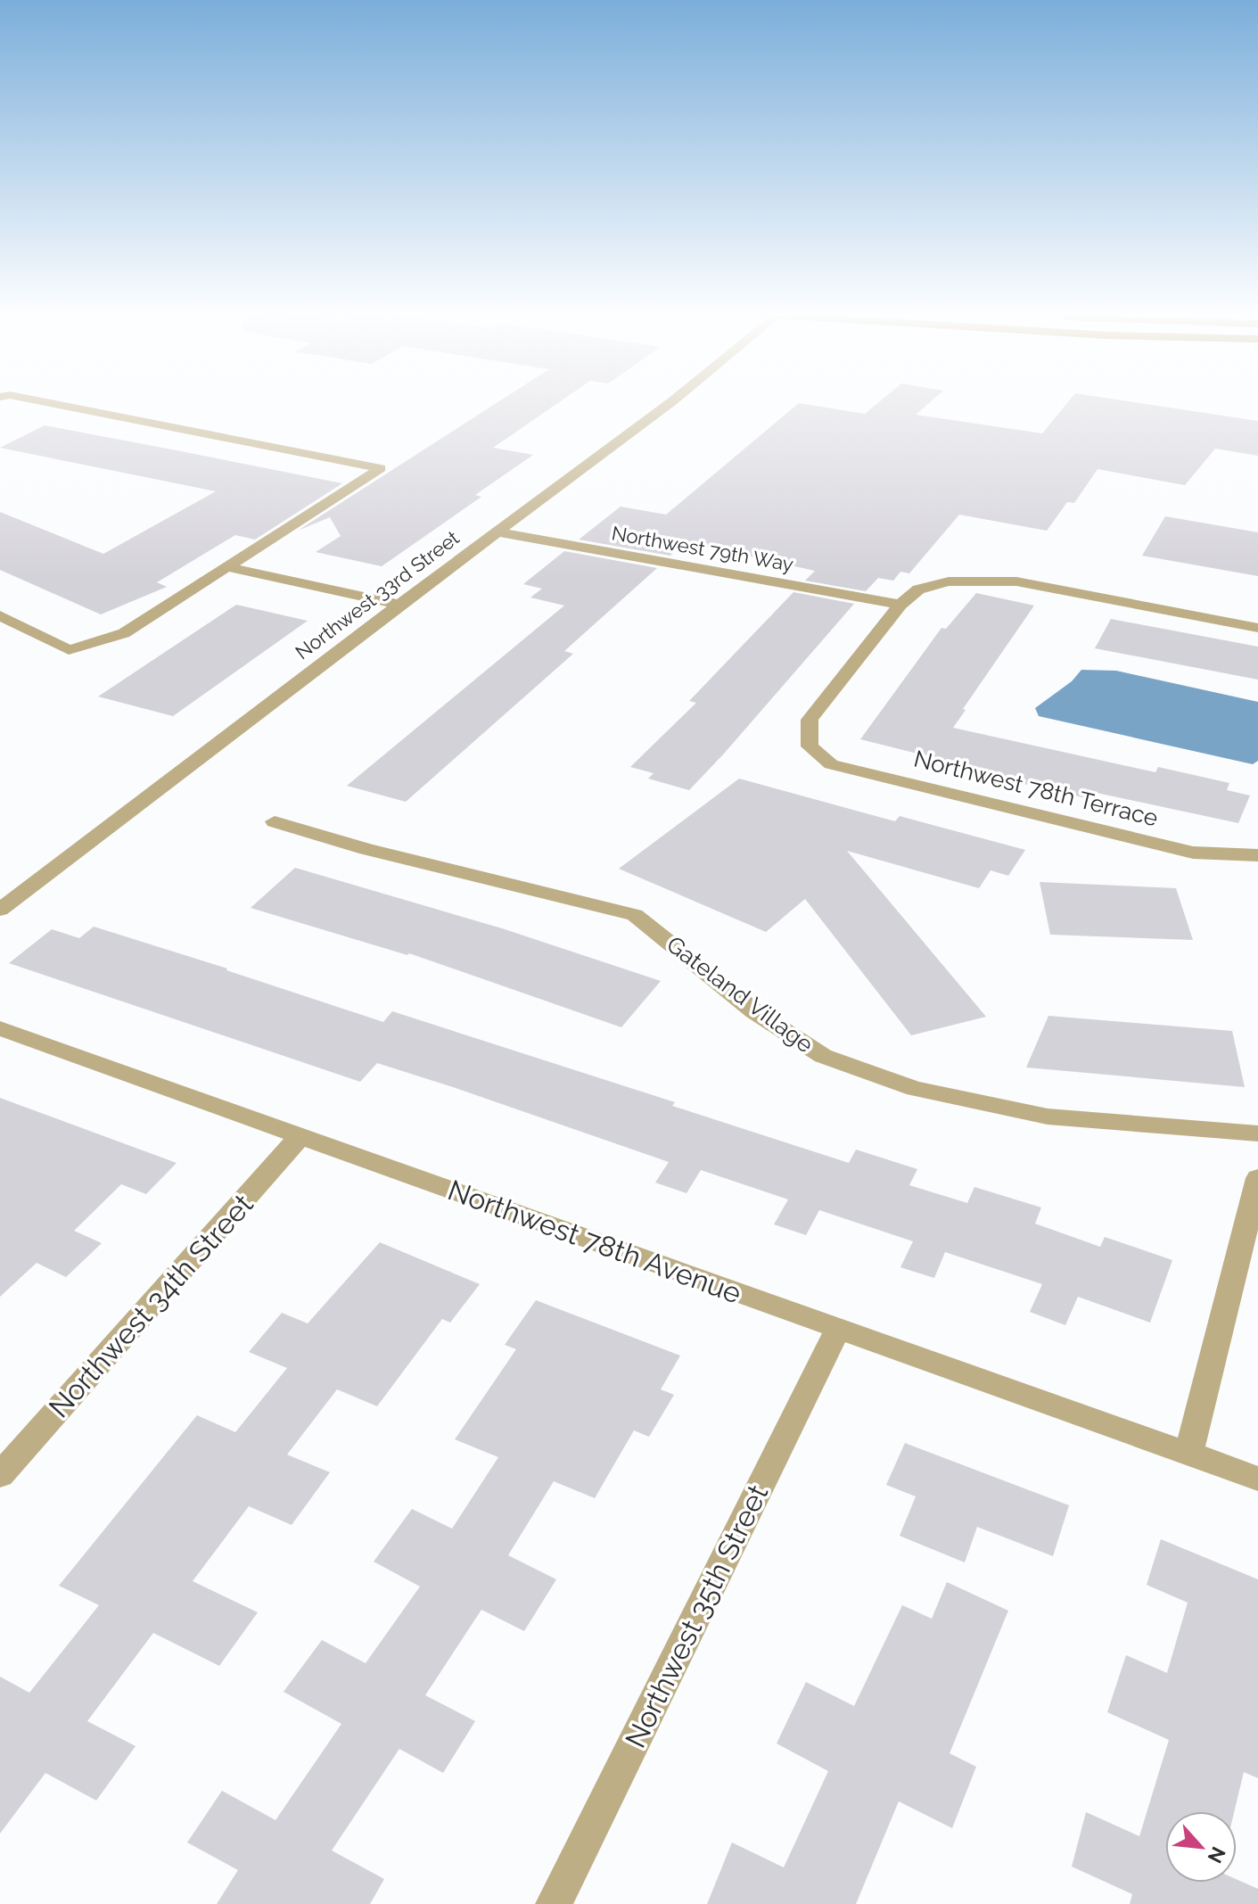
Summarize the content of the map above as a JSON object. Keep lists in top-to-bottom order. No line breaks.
{"streets":{"street":["Northwest 79th Way","Northwest 33rd Street","Northwest 78th Terrace","Gateland Village","Northwest 78th Avenue","Northwest 34th Street","Northwest 35th Street"]},"crossings":[["Northwest 79th Way","Northwest 33rd Street"],["Northwest 79th Way","Northwest 78th Terrace"],["Northwest 78th Avenue","Northwest 34th Street"],["Northwest 78th Avenue","Northwest 35th Street"]],"north":"bottom right"}
